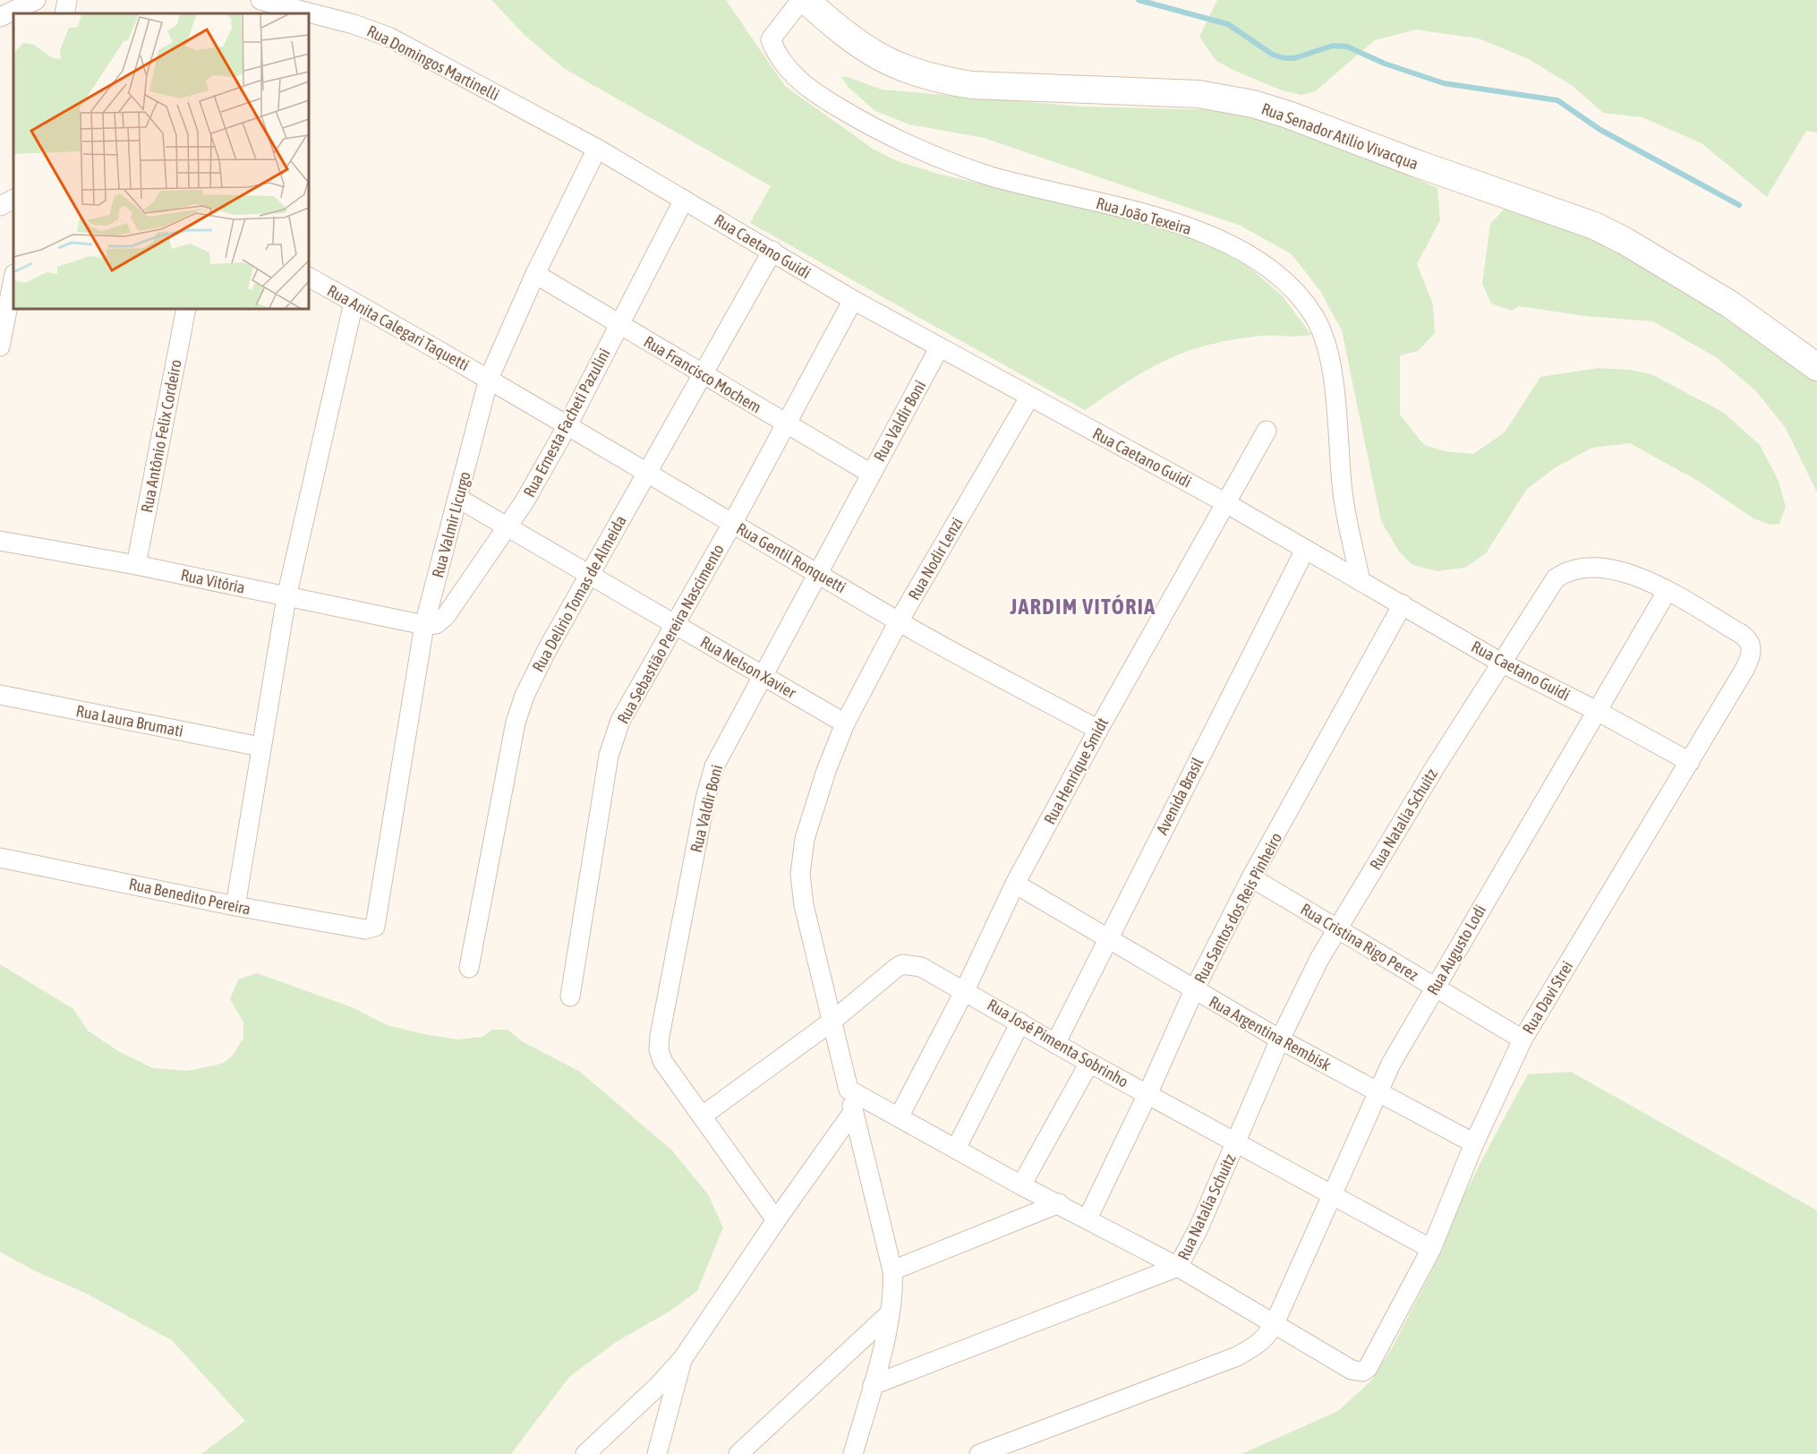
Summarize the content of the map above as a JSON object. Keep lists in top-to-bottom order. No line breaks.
{"streets":{"street":["Rua Domingos Martinelli","Rua Senador Atilio Vivacqua","Rua João Texeira","Rua Caetano Guidi","Rua Anita Calegari Taquetti","Rua Francisco Mochem","Rua Valdir Boni","Rua Ernesta Facheti Pazulini","Rua Antônio Felix Cordeiro","Rua Valmir Licurgo","Rua Gentil Ronquetti","Rua Nodir Lenzi","Rua Vitória","Rua Delirio Tomas de Almeida","Rua Sebastião Pereira Nascimento","Rua Nelson Xavier","Rua Laura Brumati","Rua Henrique Smidt","Avenida Brasil","Rua Natalia Schuitz","Rua Benedito Pereira","Rua Santos dos Reis Pinheiro","Rua Cristina Rigo Perez","Rua Augusto Lodi","Rua Davi Strei","Rua Argentina Rembisk","Rua José Pimenta Sobrinho"]},"crossings":[["Rua Domingos Martinelli","Rua Caetano Guidi"],["Rua Domingos Martinelli","Rua Valmir Licurgo"],["Rua João Texeira","Rua Caetano Guidi"],["Rua Caetano Guidi","Rua Valdir Boni"],["Rua Caetano Guidi","Rua Ernesta Facheti Pazulini"],["Rua Caetano Guidi","Rua Valmir Licurgo"],["Rua Caetano Guidi","Rua Nodir Lenzi"],["Rua Caetano Guidi","Rua Delirio Tomas de Almeida"],["Rua Caetano Guidi","Rua Sebastião Pereira Nascimento"],["Rua Caetano Guidi","Rua Henrique Smidt"],["Rua Caetano Guidi","Avenida Brasil"],["Rua Caetano Guidi","Rua Natalia Schuitz"],["Rua Caetano Guidi","Rua Santos dos Reis Pinheiro"],["Rua Caetano Guidi","Rua Augusto Lodi"],["Rua Caetano Guidi","Rua Davi Strei"],["Rua Anita Calegari Taquetti","Rua Valmir Licurgo"],["Rua Anita Calegari Taquetti","Rua Gentil Ronquetti"],["Rua Francisco Mochem","Rua Valdir Boni"],["Rua Francisco Mochem","Rua Ernesta Facheti Pazulini"],["Rua Francisco Mochem","Rua Valmir Licurgo"],["Rua Francisco Mochem","Rua Delirio Tomas de Almeida"],["Rua Francisco Mochem","Rua Sebastião Pereira Nascimento"],["Rua Valdir Boni","Rua Gentil Ronquetti"],["Rua Valdir Boni","Rua Nelson Xavier"],["Rua Valdir Boni","Rua José Pimenta Sobrinho"],["Rua Ernesta Facheti Pazulini","Rua Valmir Licurgo"],["Rua Ernesta Facheti Pazulini","Rua Gentil Ronquetti"],["Rua Ernesta Facheti Pazulini","Rua Vitória"],["Rua Ernesta Facheti Pazulini","Rua Nelson Xavier"],["Rua Antônio Felix Cordeiro","Rua Vitória"],["Rua Valmir Licurgo","Rua Gentil Ronquetti"],["Rua Valmir Licurgo","Rua Vitória"],["Rua Valmir Licurgo","Rua Nelson Xavier"],["Rua Valmir Licurgo","Rua Benedito Pereira"],["Rua Gentil Ronquetti","Rua Nodir Lenzi"],["Rua Gentil Ronquetti","Rua Delirio Tomas de Almeida"],["Rua Gentil Ronquetti","Rua Sebastião Pereira Nascimento"],["Rua Gentil Ronquetti","Rua Henrique Smidt"],["Rua Nodir Lenzi","Rua Nelson Xavier"],["Rua Nodir Lenzi","Rua José Pimenta Sobrinho"],["Rua Delirio Tomas de Almeida","Rua Nelson Xavier"],["Rua Sebastião Pereira Nascimento","Rua Nelson Xavier"],["Rua Henrique Smidt","Rua Argentina Rembisk"],["Rua Henrique Smidt","Rua José Pimenta Sobrinho"],["Avenida Brasil","Rua Argentina Rembisk"],["Avenida Brasil","Rua José Pimenta Sobrinho"],["Rua Natalia Schuitz","Rua Cristina Rigo Perez"],["Rua Natalia Schuitz","Rua Augusto Lodi"],["Rua Natalia Schuitz","Rua Davi Strei"],["Rua Natalia Schuitz","Rua Argentina Rembisk"],["Rua Natalia Schuitz","Rua José Pimenta Sobrinho"],["Rua Santos dos Reis Pinheiro","Rua Cristina Rigo Perez"],["Rua Santos dos Reis Pinheiro","Rua Argentina Rembisk"],["Rua Santos dos Reis Pinheiro","Rua José Pimenta Sobrinho"],["Rua Cristina Rigo Perez","Rua Augusto Lodi"],["Rua Cristina Rigo Perez","Rua Davi Strei"],["Rua Augusto Lodi","Rua Davi Strei"],["Rua Augusto Lodi","Rua Argentina Rembisk"],["Rua Augusto Lodi","Rua José Pimenta Sobrinho"],["Rua Davi Strei","Rua Argentina Rembisk"],["Rua Davi Strei","Rua José Pimenta Sobrinho"]],"districts":["JARDIM VITÓRIA"]}
